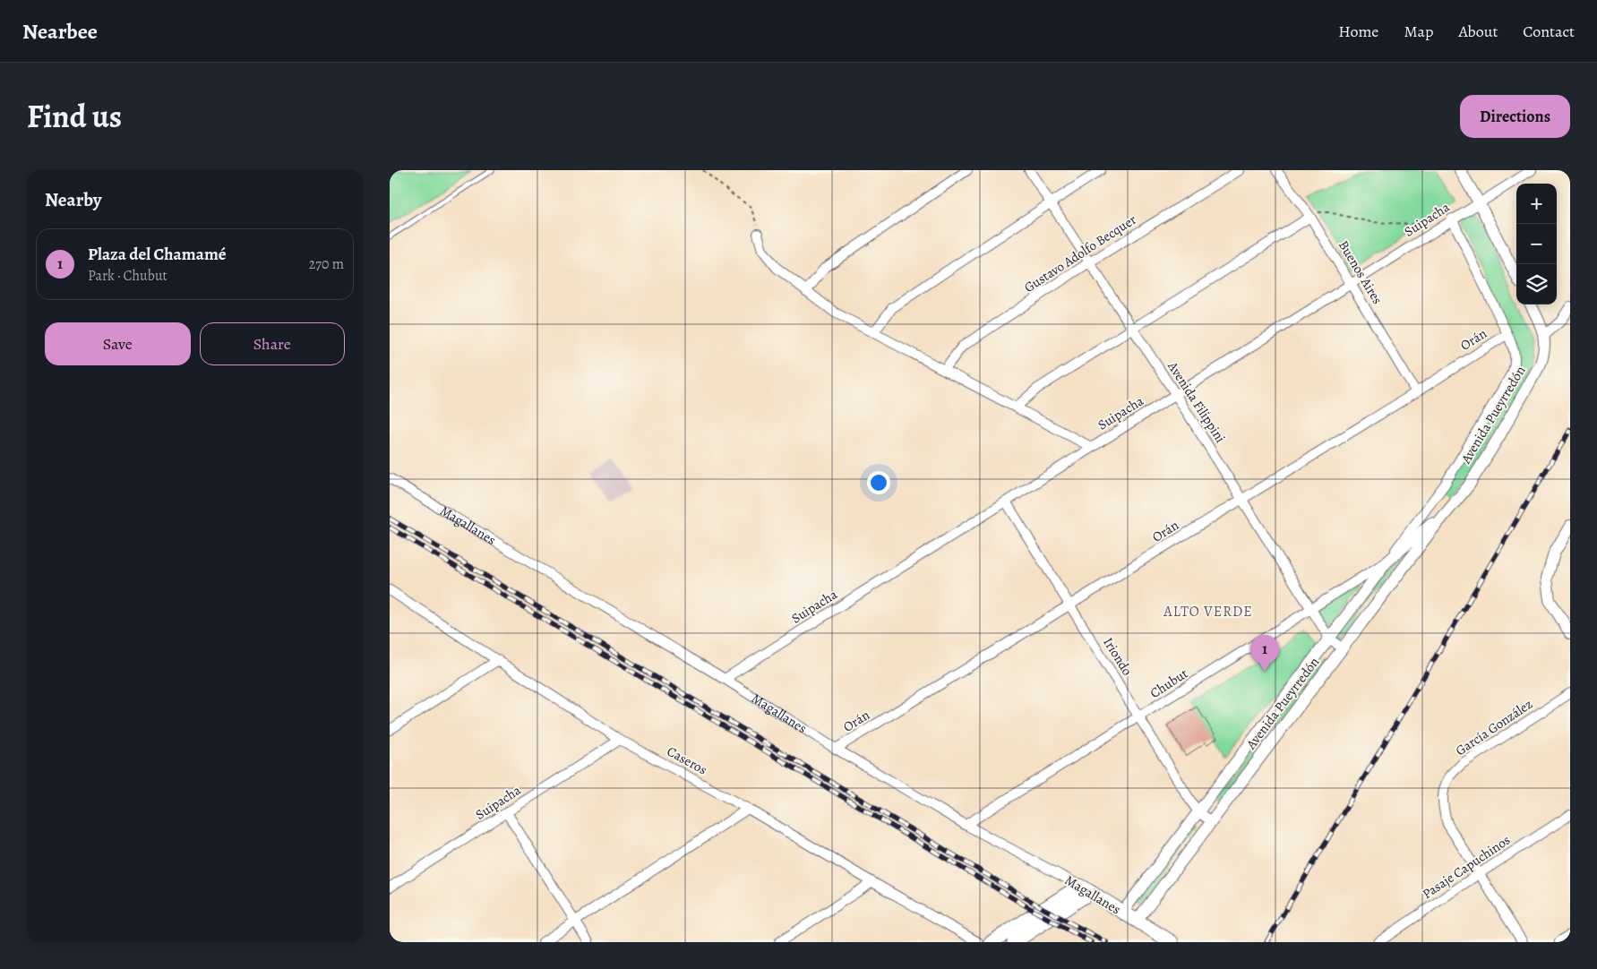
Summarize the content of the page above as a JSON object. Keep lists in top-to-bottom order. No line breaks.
{"streets":{"main road":["Magallanes"],"street":["Suipacha","Gustavo Adolfo Becquer","Buenos Aires","Orán","Avenida Filippini","Avenida Pueyrredón","Iriondo","Chubut","García González","Caseros","Pasaje Capuchinos"]},"crossings":[["Suipacha","Buenos Aires"],["Suipacha","Avenida Filippini"],["Suipacha","Magallanes"],["Suipacha","Iriondo"],["Suipacha","Caseros"],["Gustavo Adolfo Becquer","Avenida Filippini"],["Buenos Aires","Orán"],["Orán","Avenida Filippini"],["Orán","Avenida Pueyrredón"],["Orán","Magallanes"],["Orán","Iriondo"],["Avenida Filippini","Avenida Pueyrredón"],["Avenida Filippini","Chubut"],["Avenida Pueyrredón","Magallanes"],["Avenida Pueyrredón","Iriondo"],["Avenida Pueyrredón","Chubut"],["Magallanes","Chubut"],["Iriondo","Chubut"],["García González","Pasaje Capuchinos"]],"districts":["ALTO VERDE"],"page":{"header":"Nearbee","nav":["Home","Map","About","Contact"],"title":"Find us","buttons":["Directions",["Save","Share"]],"heading":"Nearby","map_buttons":["+","−"],"list":[{"mark":"1","name":"Plaza del Chamamé","note":"Park · Chubut","value":"270 m"}],"pins":"1"}}
